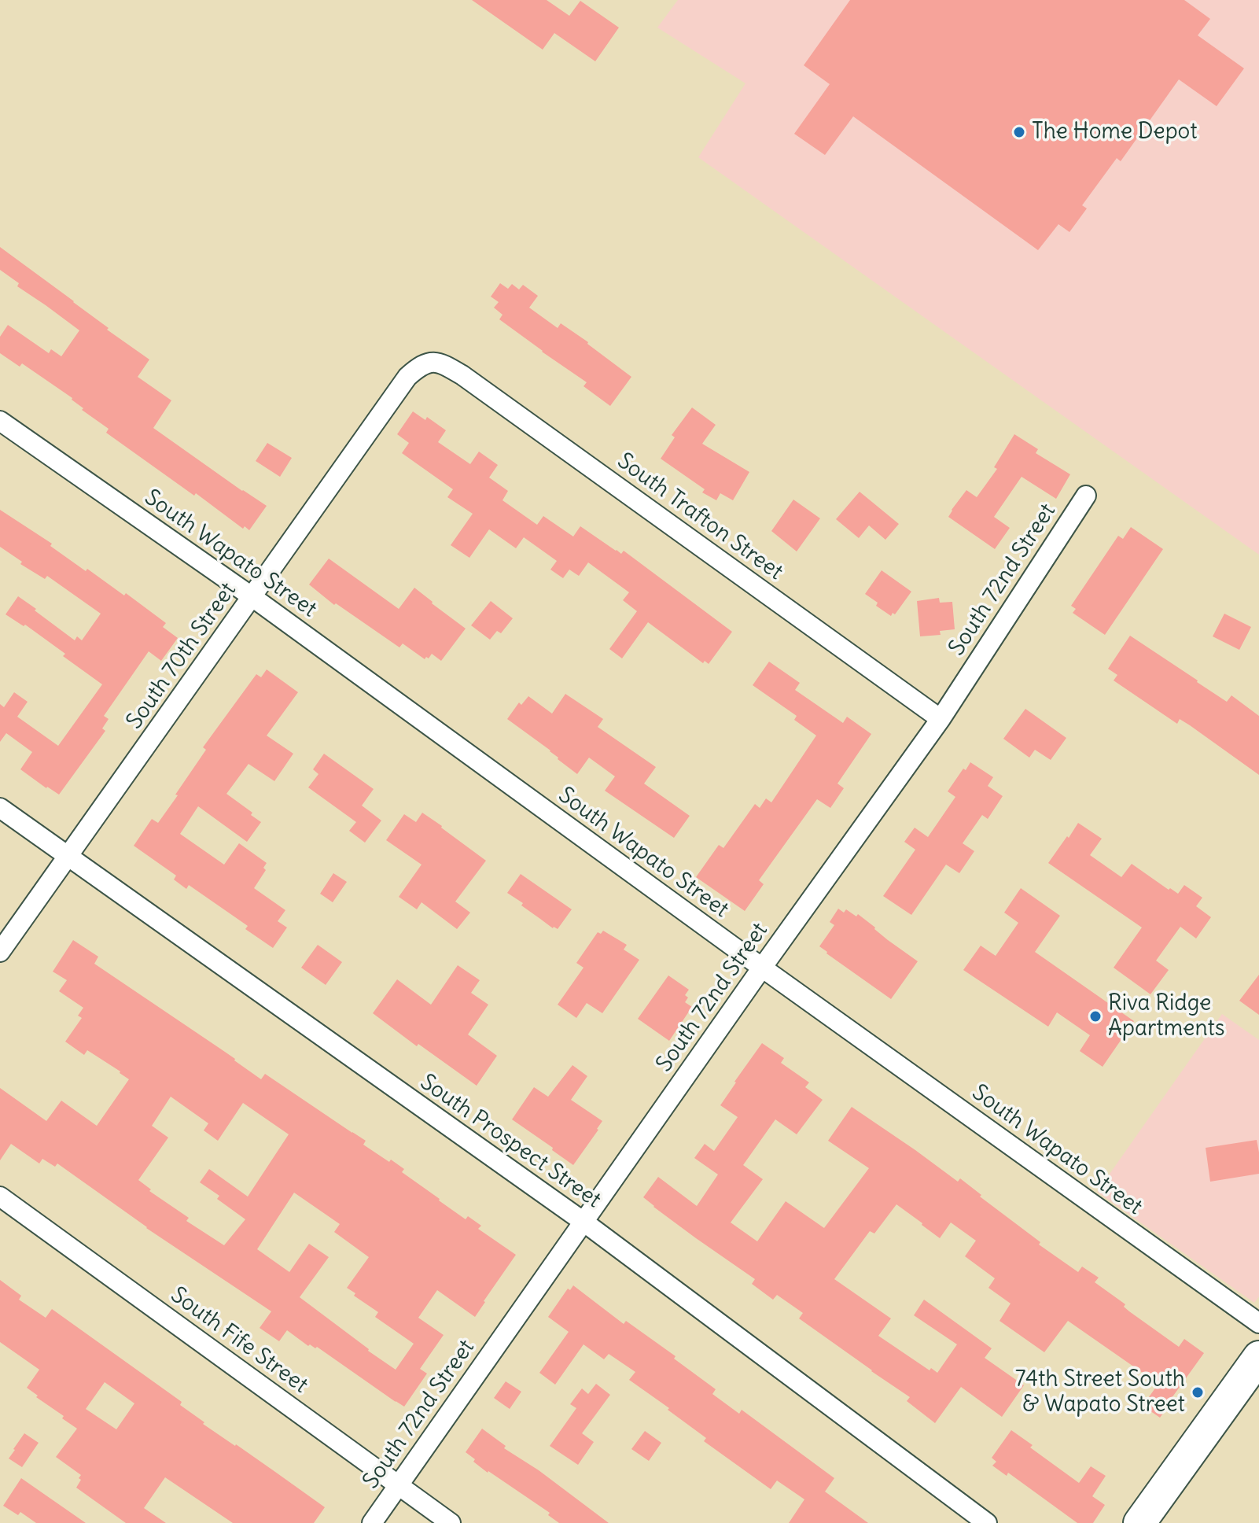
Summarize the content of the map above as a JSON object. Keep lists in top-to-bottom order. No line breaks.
{"streets":{"street":["South Trafton Street","South Wapato Street","South 72nd Street","South 70th Street","South Prospect Street","South Fife Street"]},"crossings":[["South Trafton Street","South 72nd Street"],["South Trafton Street","South 70th Street"],["South Wapato Street","South 72nd Street"],["South Wapato Street","South 70th Street"],["South 72nd Street","South Prospect Street"],["South 72nd Street","South Fife Street"],["South 70th Street","South Prospect Street"]],"places":["The Home Depot","Riva Ridge Apartments","74th Street South & Wapato Street"]}
